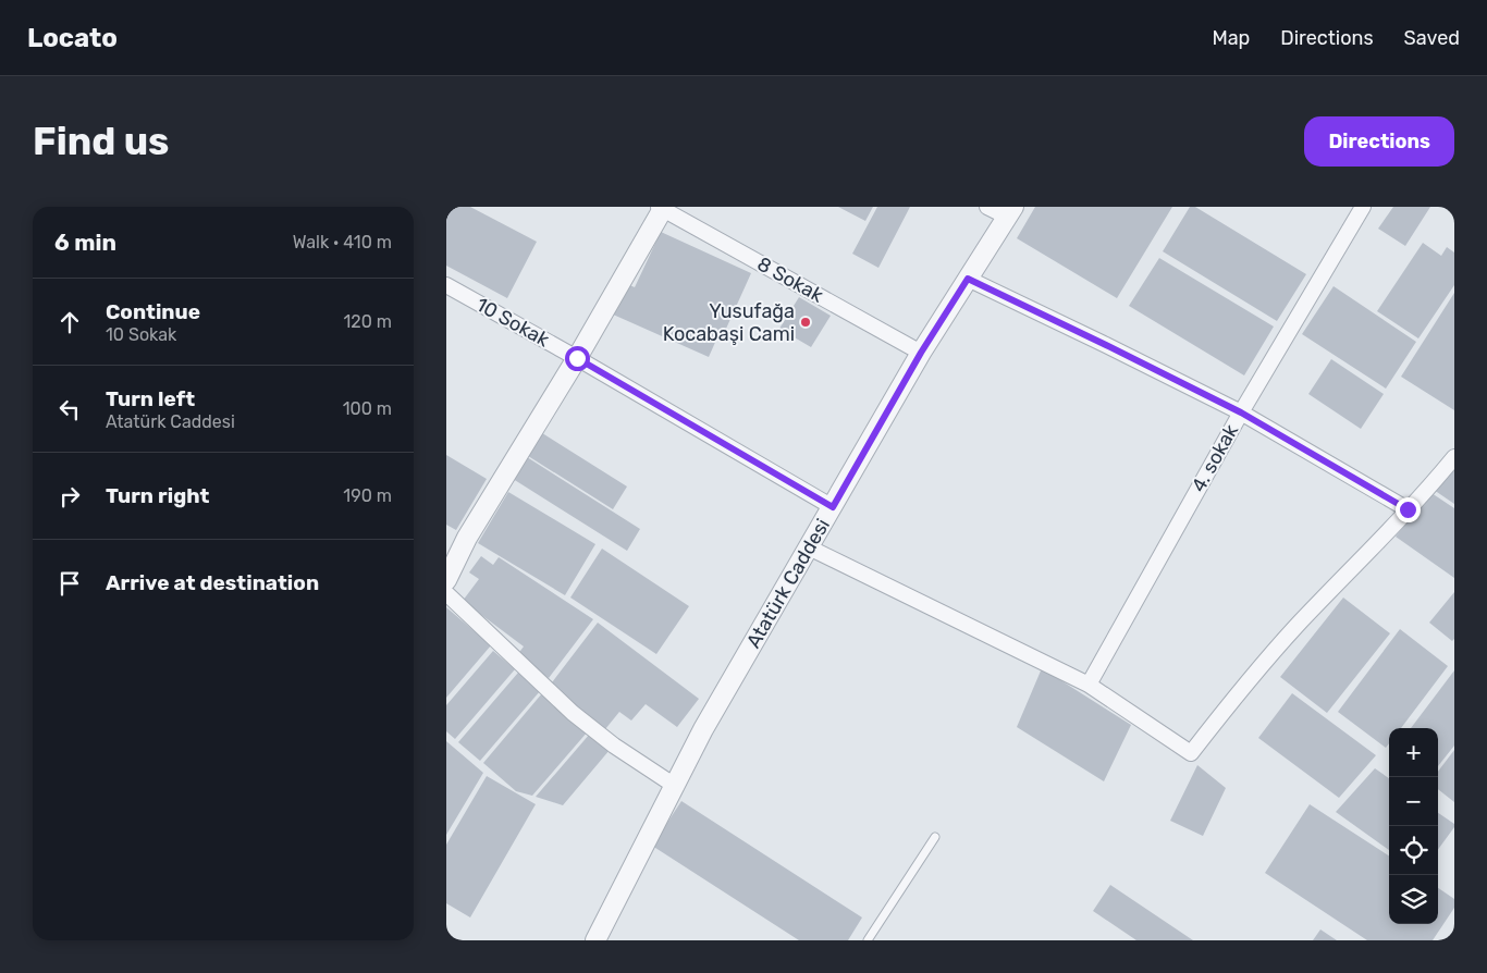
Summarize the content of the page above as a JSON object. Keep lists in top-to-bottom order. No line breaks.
{"streets":{"street":["8 Sokak","10 Sokak","4. sokak","Atatürk Caddesi"]},"crossings":[["8 Sokak","Atatürk Caddesi"],["10 Sokak","Atatürk Caddesi"]],"places":["Yusufağa Kocabaşi Cami"],"page":{"header":"Locato","nav":["Map","Directions","Saved"],"buttons":"Directions","title":"Find us","heading":["6 min","Walk · 410 m"],"list":[["Continue","10 Sokak","120 m"],["Turn left","Atatürk Caddesi","100 m"],["Turn right","190 m"],"Arrive at destination"],"map_buttons":["+","−"]}}
